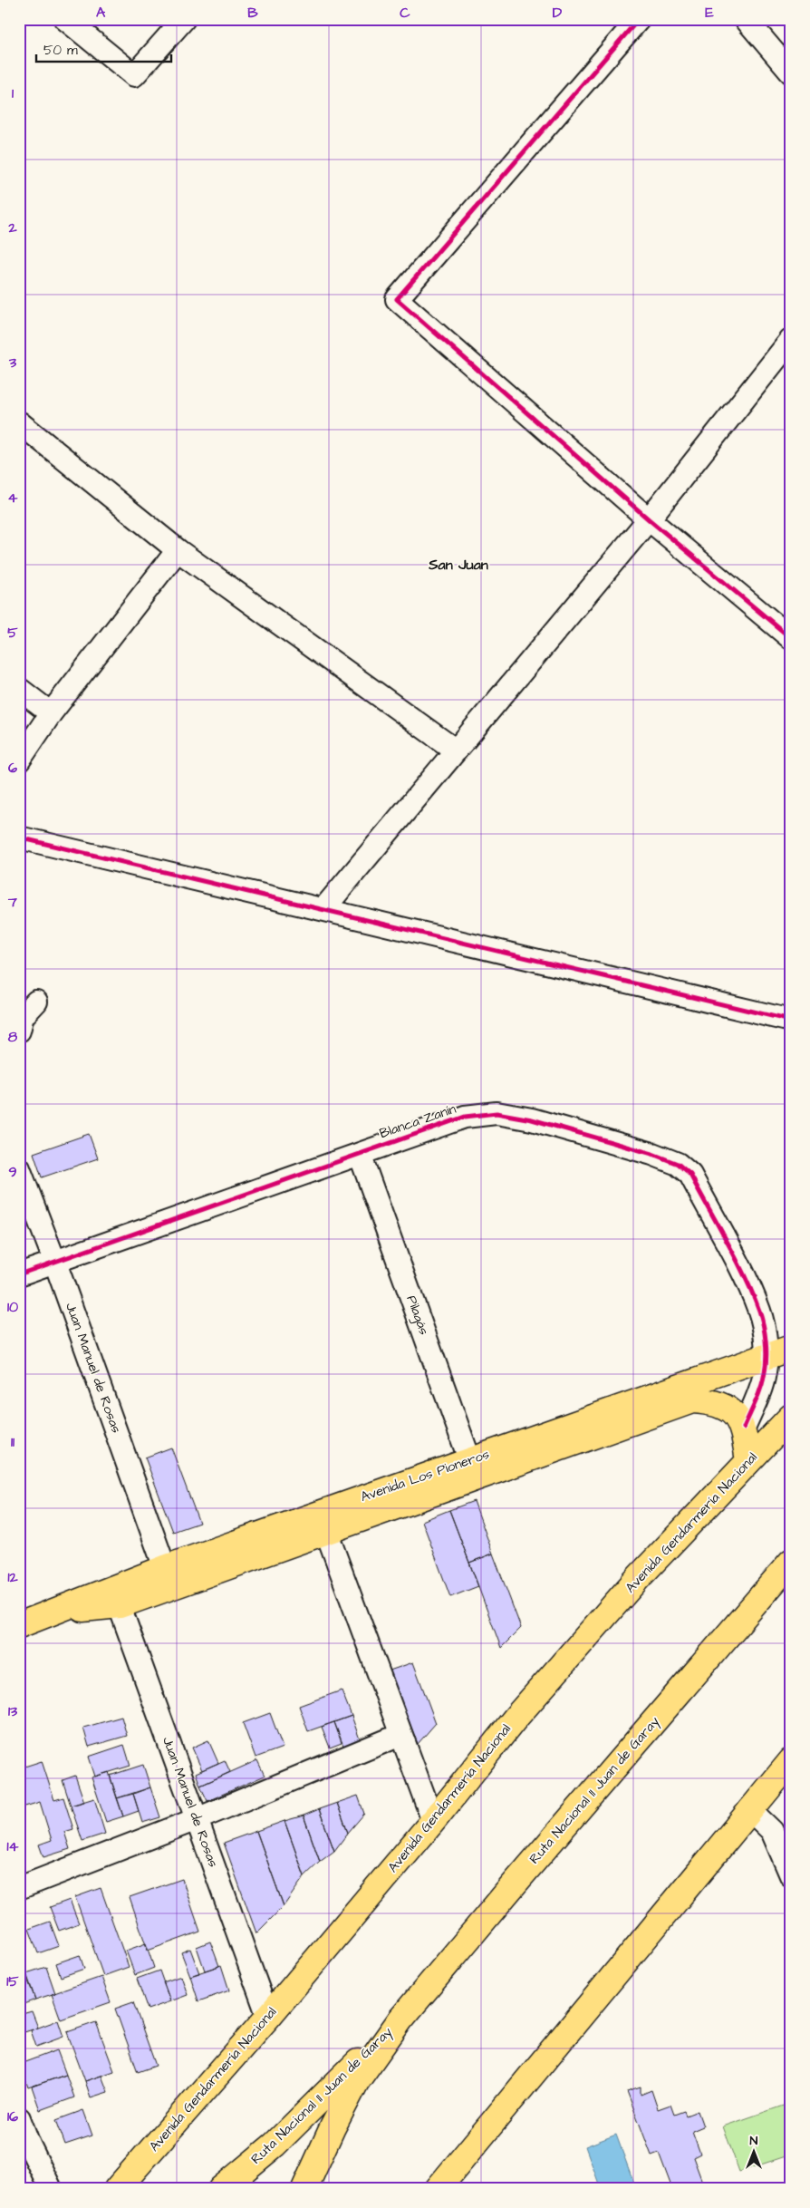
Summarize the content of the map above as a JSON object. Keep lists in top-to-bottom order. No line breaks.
{"streets":{"main road":["Avenida Los Pioneros","Avenida Gendarmería Nacional","Ruta Nacional 11 Juan de Garay"],"street":["Blanca Zanín","Pilagás","Juan Manuel de Rosas"]},"crossings":[["Blanca Zanín","Pilagás"],["Blanca Zanín","Juan Manuel de Rosas"],["Blanca Zanín","Avenida Los Pioneros"],["Pilagás","Avenida Los Pioneros"],["Juan Manuel de Rosas","Avenida Los Pioneros"],["Juan Manuel de Rosas","Avenida Gendarmería Nacional"],["Avenida Los Pioneros","Avenida Gendarmería Nacional"]],"districts":["San Juan"],"scale_bar":"50 m","north":"top","grid":{"columns":["A","B","C","D","E"],"rows":["1","2","3","4","5","6","7","8","9","10","11","12","13","14","15","16"]}}
